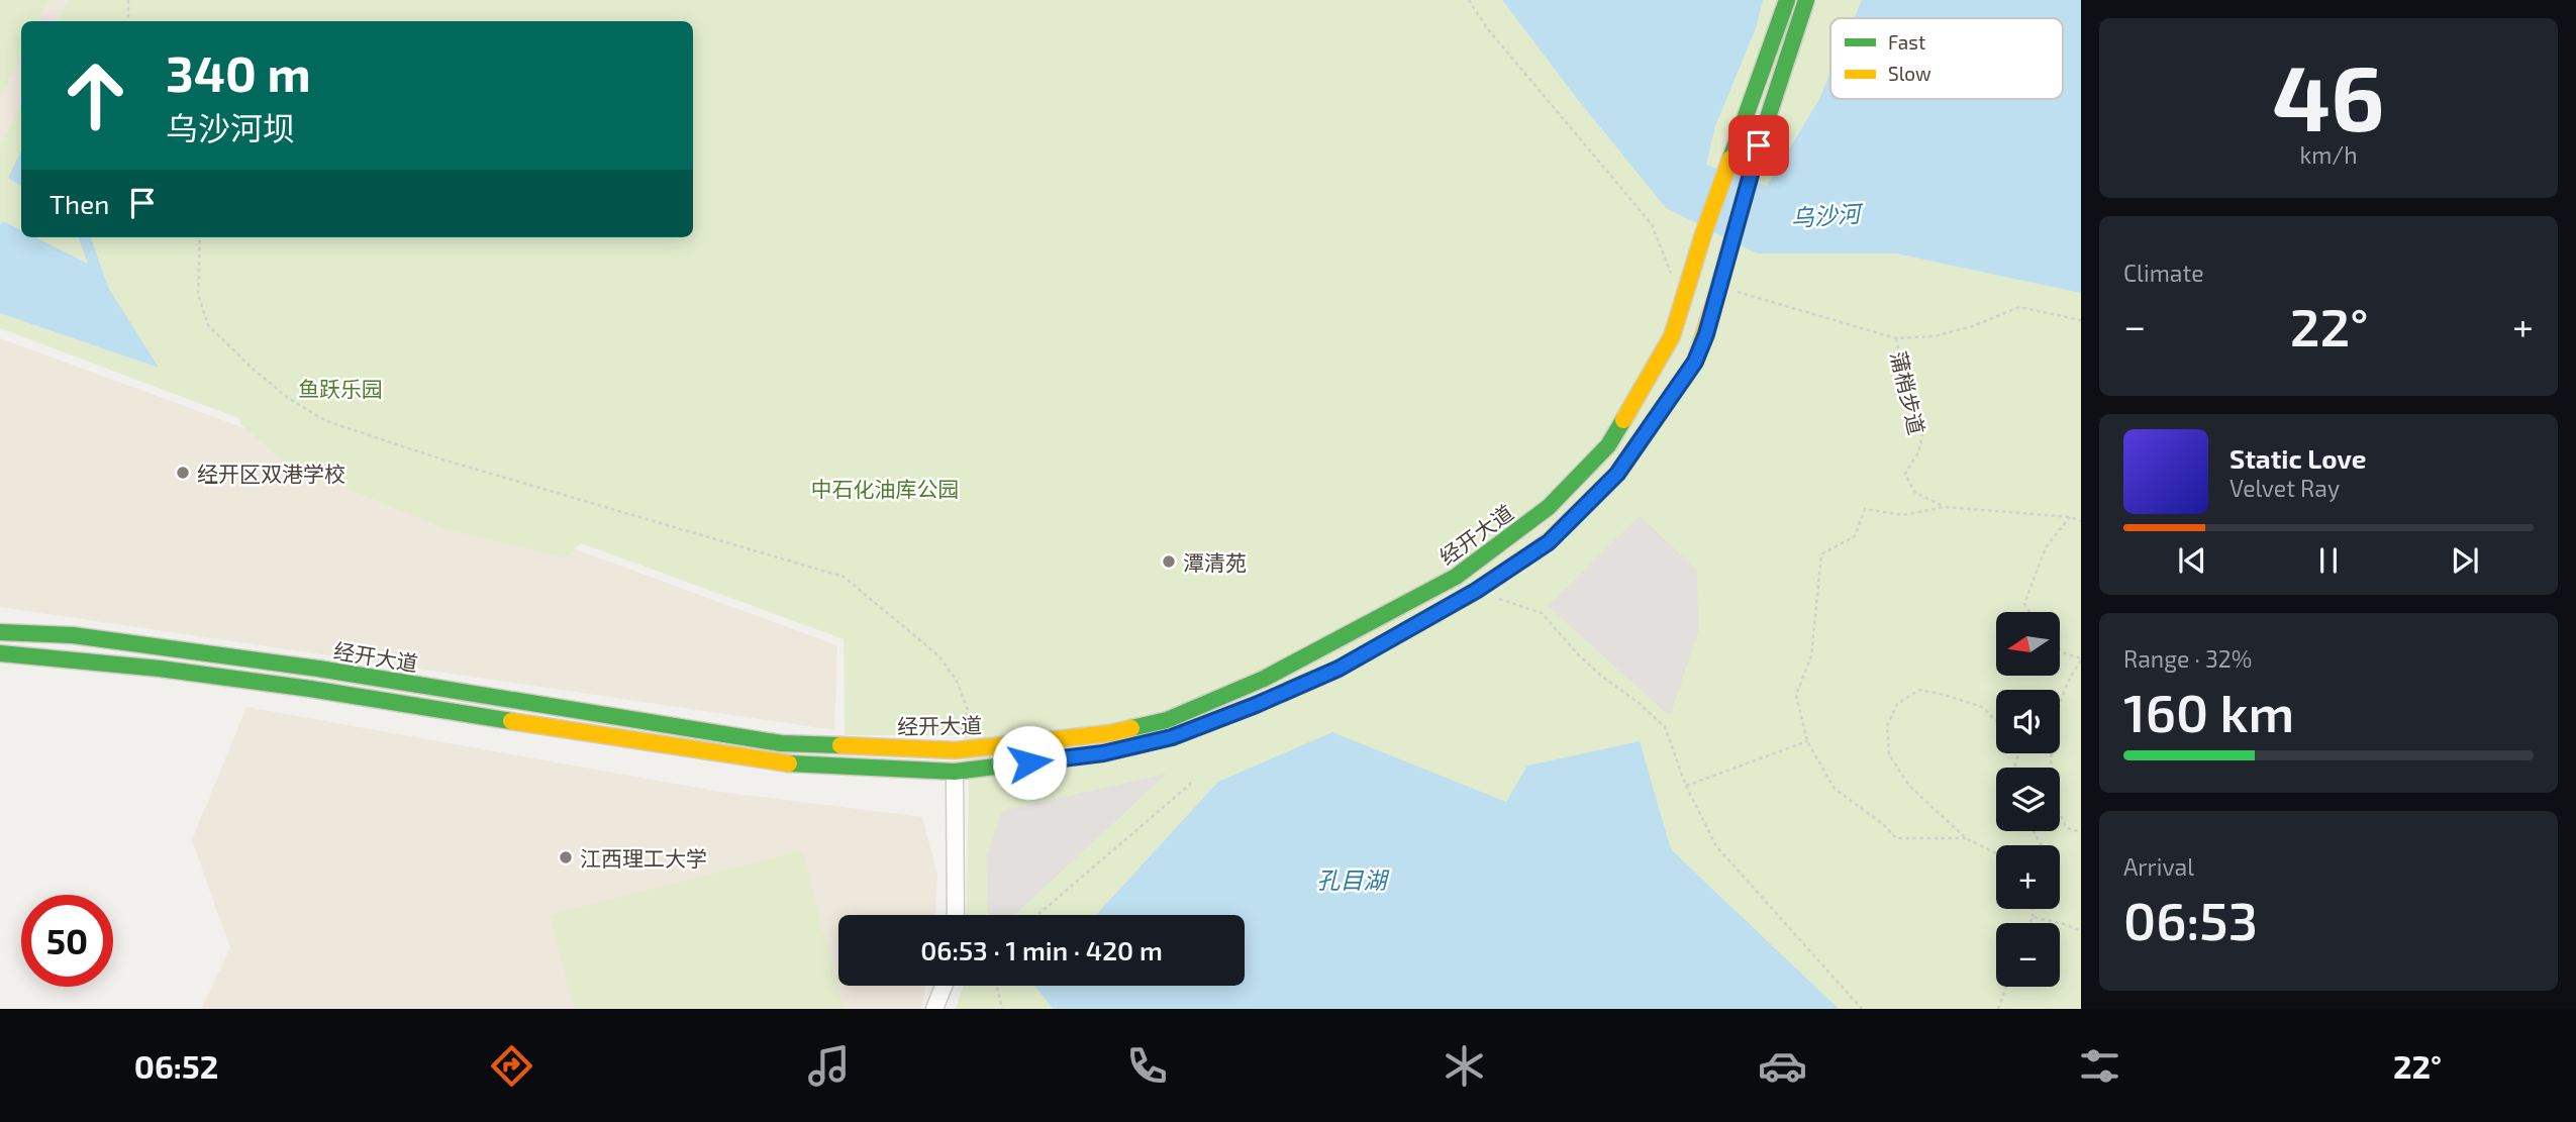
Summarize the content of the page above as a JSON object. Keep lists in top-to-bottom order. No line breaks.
{"streets":{"main road":["经开大道"],"path":["蒲梢步道"]},"water":["乌沙河","孔目湖"],"parks":["鱼跃乐园","中石化油库公园"],"places":["经开区双港学校","潭清苑","江西理工大学"],"legend":["Fast","Slow"],"north":"left","page":{"tile":[["46","km/h"],"Climate",["Range · 32%","160 km"],["Arrival","06:53"]],"turn":["340 m","乌沙河坝"],"then":"Then","heat":["−","22°","+"],"song":["Static Love","Velvet Ray"],"map_buttons":["+","−"],"limit":"50","trip":"06:53 · 1 min · 420 m","tabs":["06:52","22°"]}}
